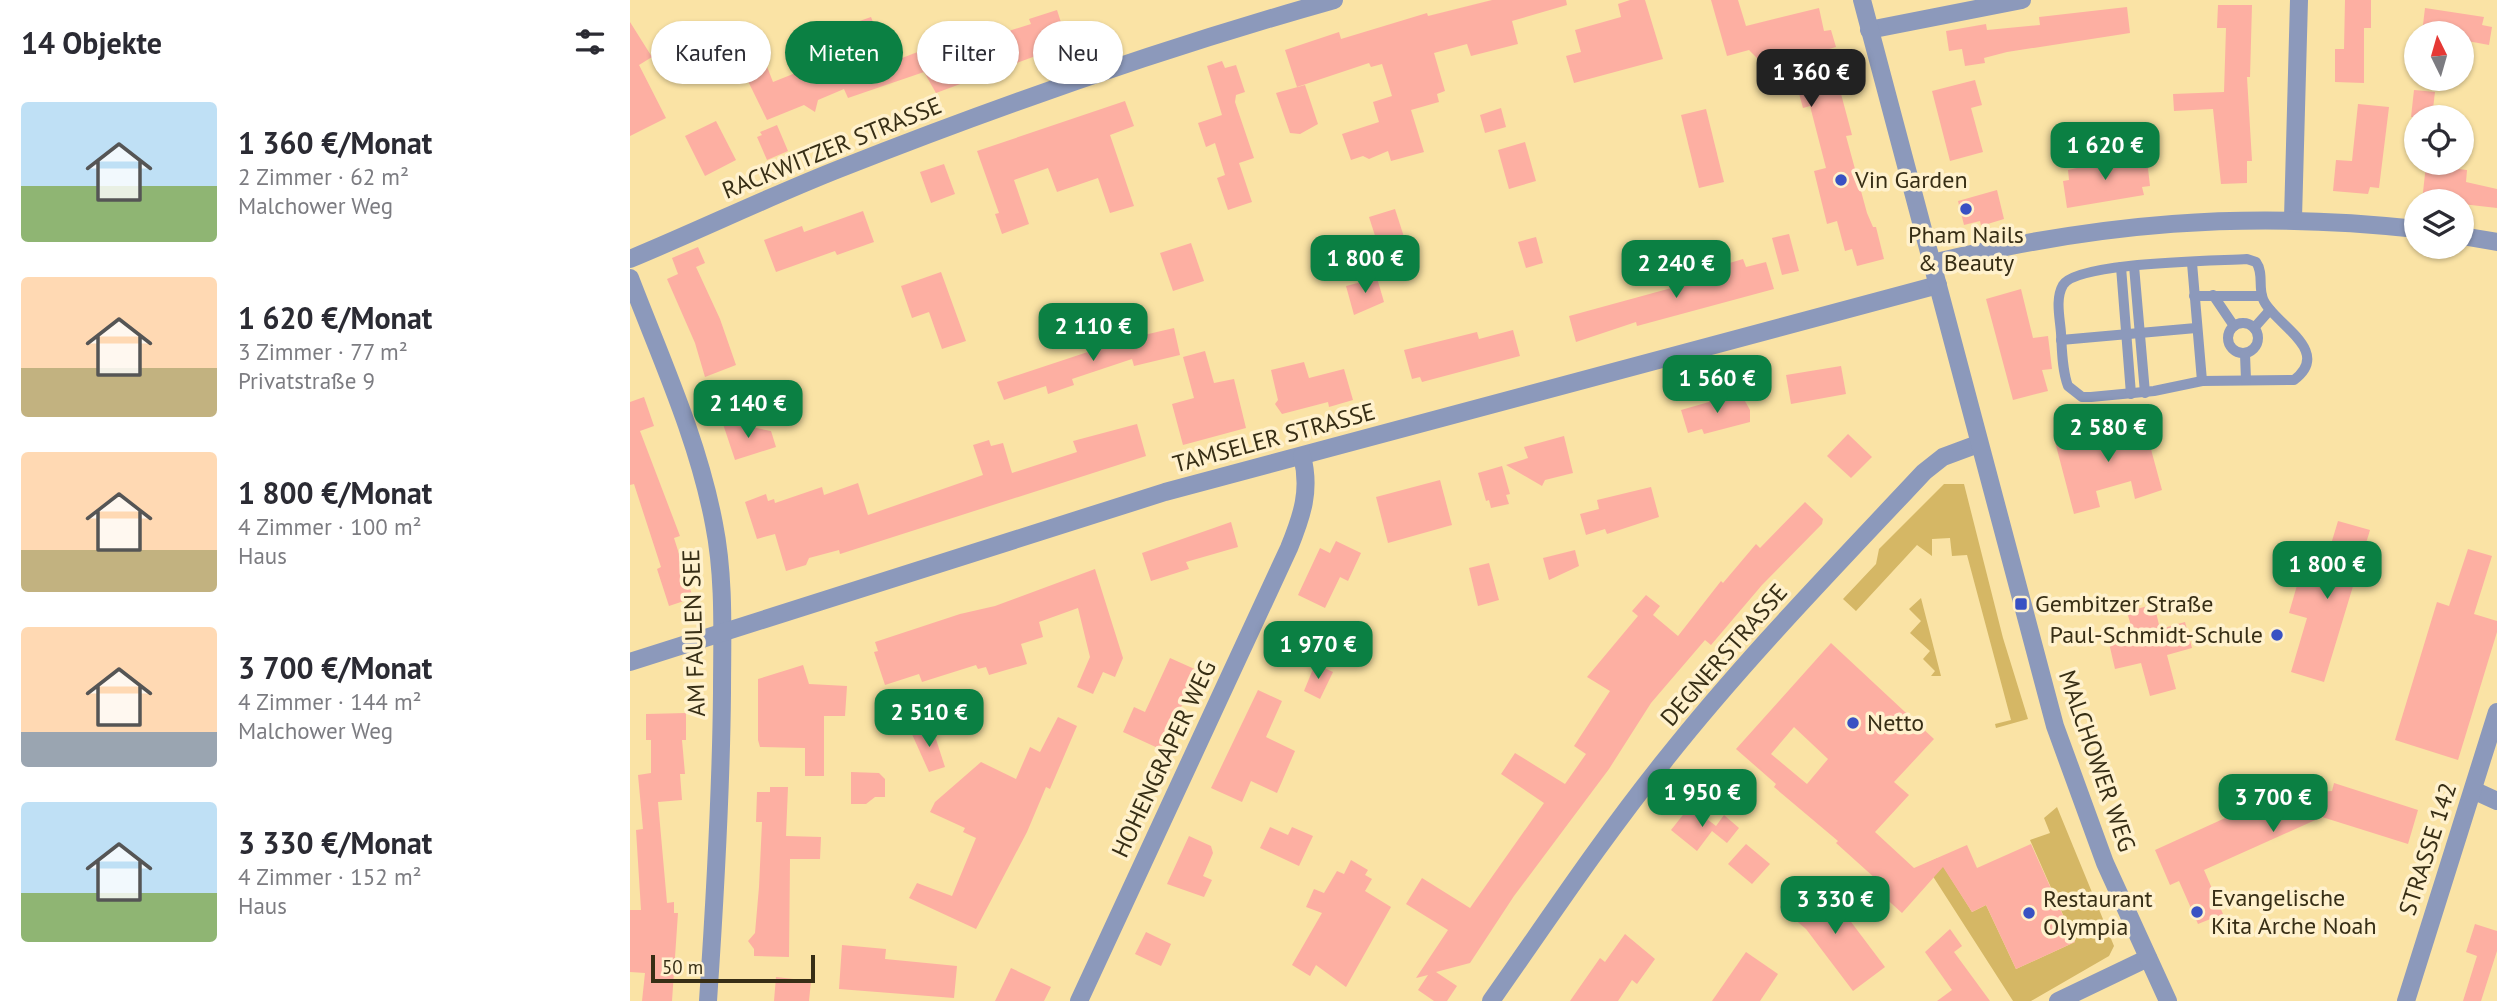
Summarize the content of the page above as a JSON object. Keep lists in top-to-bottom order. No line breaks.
{"streets":{"street":["RACKWITZER STRASSE","TAMSELER STRASSE","AM FAULEN SEE","DEGNERSTRASSE","HOHENGRAPER WEG","MALCHOWER WEG","STRASSE 142"]},"crossings":[["TAMSELER STRASSE","AM FAULEN SEE"],["TAMSELER STRASSE","HOHENGRAPER WEG"],["TAMSELER STRASSE","MALCHOWER WEG"],["DEGNERSTRASSE","MALCHOWER WEG"]],"places":{"other":["Vin Garden","Pham Nails & Beauty","Paul-Schmidt-Schule","Netto","Evangelische Kita Arche Noah","Restaurant Olympia"],"transit":["Gembitzer Straße"]},"scale_bar":"50 m","north":"top","page":{"heading":"14 Objekte","chip":["Kaufen","Mieten","Filter","Neu"],"price":["1 360 €","1 620 €","1 800 €","2 240 €","2 110 €","1 560 €","2 140 €","2 580 €","1 800 €","1 970 €","2 510 €","1 950 €","3 700 €","3 330 €"],"list":[{"name":"1 360 €/Monat","note":"2 Zimmer · 62 m² · Malchower Weg"},{"name":"1 620 €/Monat","note":"3 Zimmer · 77 m² · Privatstraße 9"},{"name":"1 800 €/Monat","note":"4 Zimmer · 100 m² · Haus"},{"name":"3 700 €/Monat","note":"4 Zimmer · 144 m² · Malchower Weg"},{"name":"3 330 €/Monat","note":"4 Zimmer · 152 m² · Haus"}],"scale":"50 m"}}
